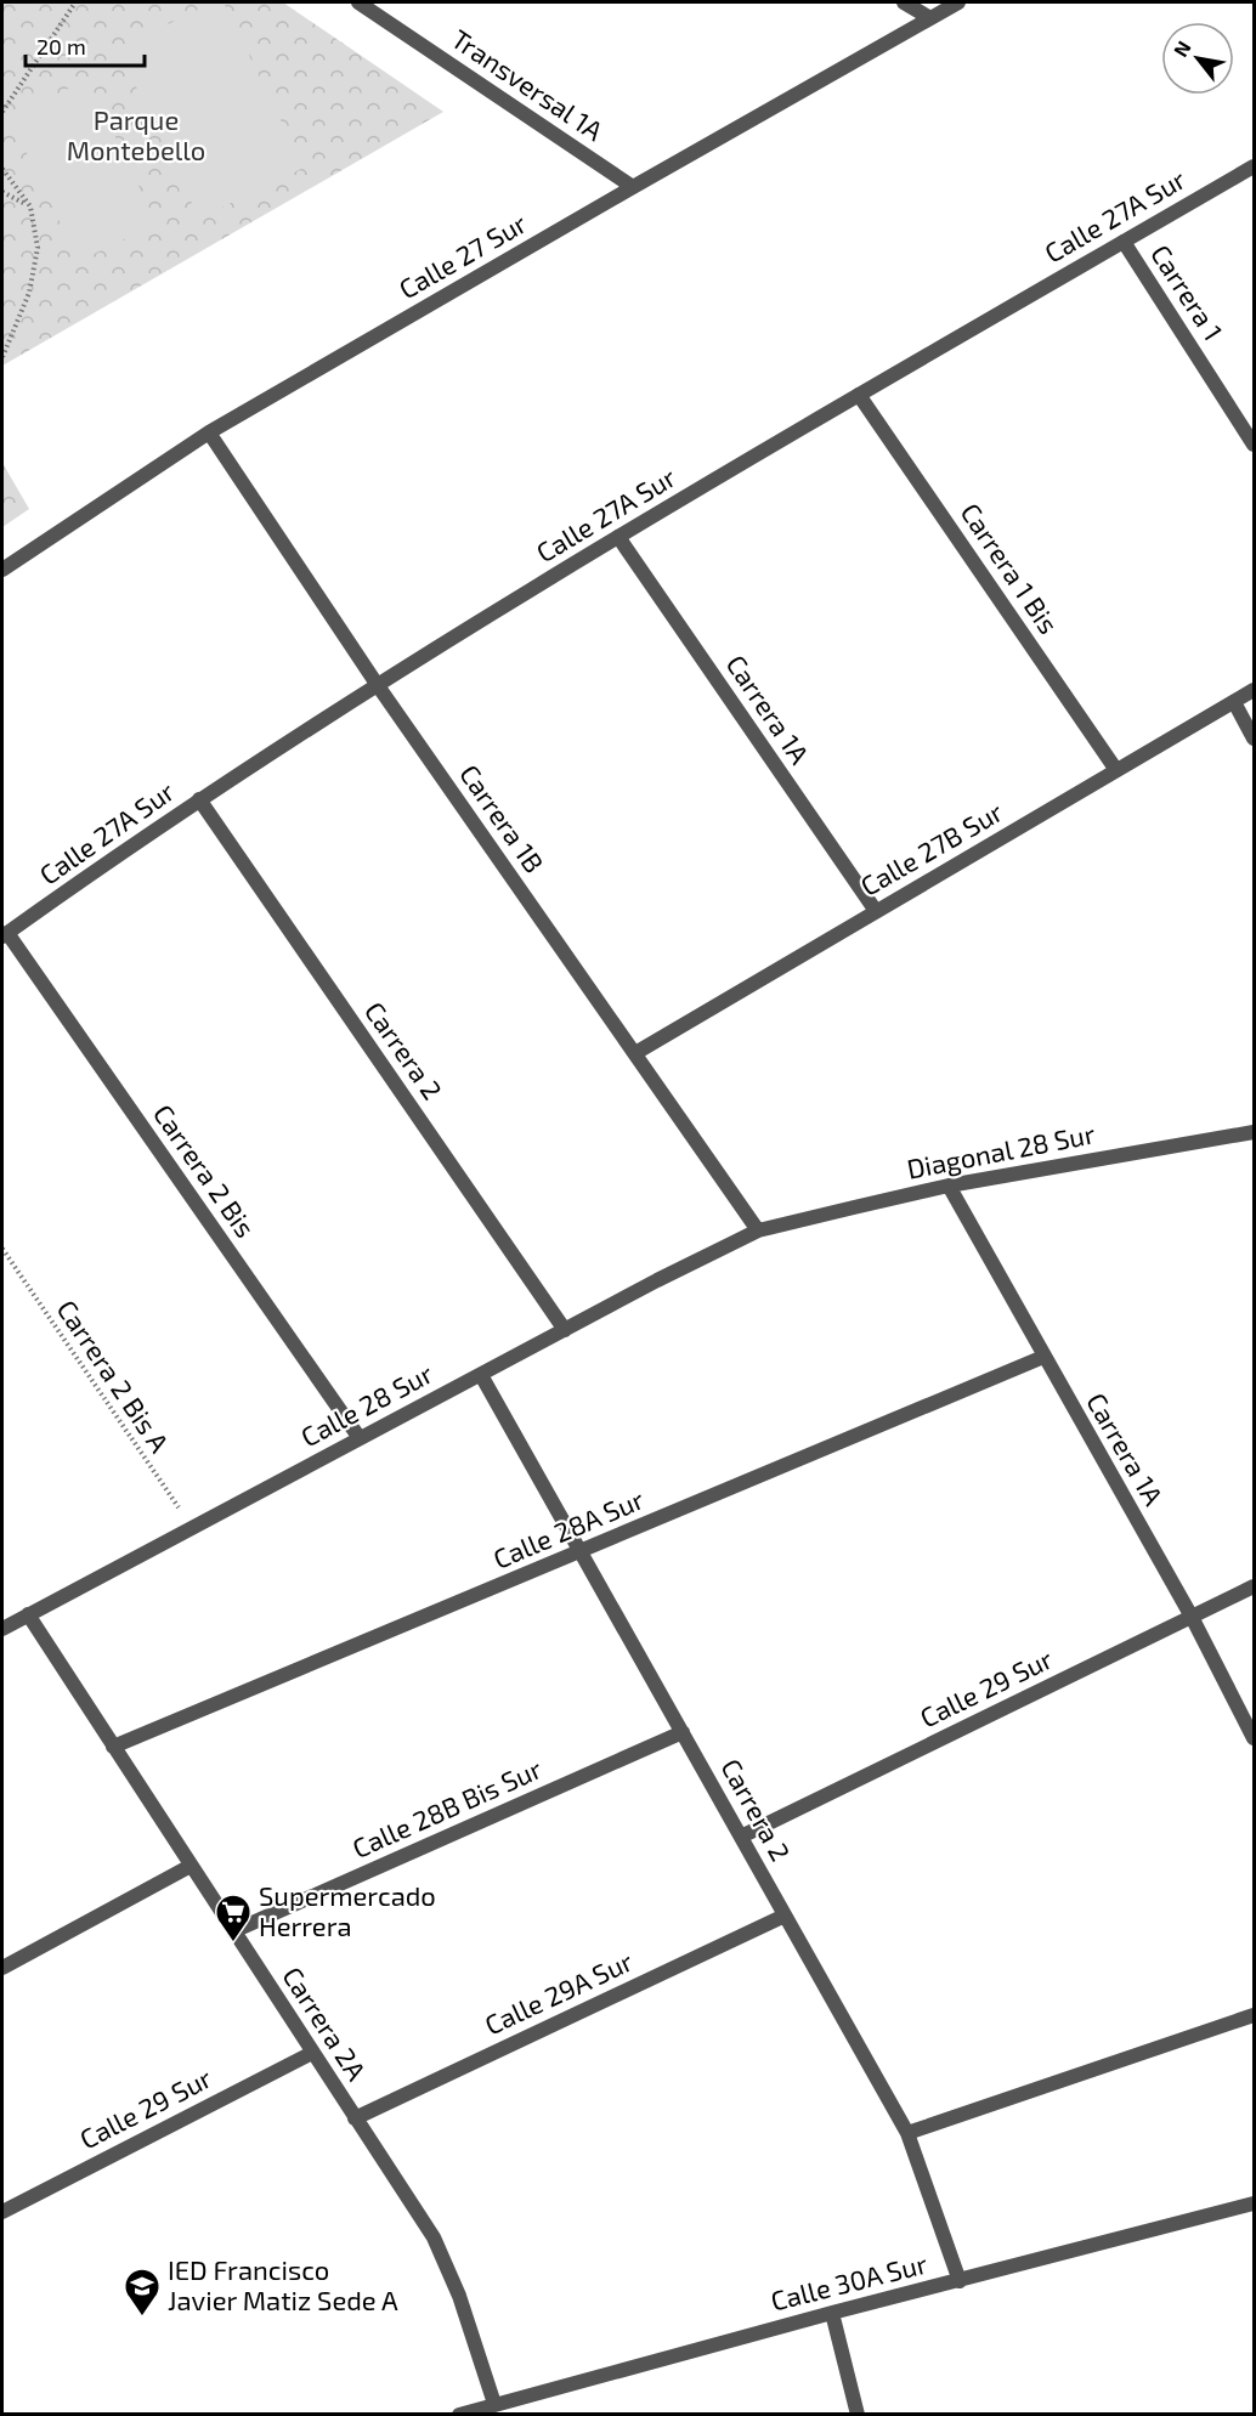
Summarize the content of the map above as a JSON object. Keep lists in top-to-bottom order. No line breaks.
{"streets":{"street":["Transversal 1A","Calle 27A Sur","Calle 27 Sur","Carrera 1","Carrera 1 Bis","Carrera 1A","Carrera 1B","Calle 27B Sur","Carrera 2","Diagonal 28 Sur","Carrera 2 Bis","Calle 28 Sur","Calle 28A Sur","Calle 29 Sur","Calle 28B Bis Sur","Calle 29A Sur","Carrera 2A","Calle 30A Sur"],"path":["Carrera 2 Bis A"]},"crossings":[["Transversal 1A","Calle 27 Sur"],["Calle 27A Sur","Carrera 1"],["Calle 27A Sur","Carrera 1 Bis"],["Calle 27A Sur","Carrera 1A"],["Calle 27A Sur","Carrera 1B"],["Calle 27A Sur","Carrera 2"],["Calle 27A Sur","Carrera 2 Bis"],["Calle 27 Sur","Carrera 1B"],["Carrera 1 Bis","Calle 27B Sur"],["Carrera 1A","Calle 27B Sur"],["Carrera 1A","Diagonal 28 Sur"],["Carrera 1A","Calle 28A Sur"],["Carrera 1A","Calle 29 Sur"],["Carrera 1B","Calle 27B Sur"],["Carrera 1B","Diagonal 28 Sur"],["Carrera 1B","Calle 28 Sur"],["Carrera 2","Calle 28 Sur"],["Carrera 2","Calle 28A Sur"],["Carrera 2","Calle 29 Sur"],["Carrera 2","Calle 28B Bis Sur"],["Carrera 2","Calle 29A Sur"],["Carrera 2","Calle 30A Sur"],["Diagonal 28 Sur","Calle 28 Sur"],["Carrera 2 Bis","Calle 28 Sur"],["Carrera 2 Bis A","Calle 28 Sur"],["Calle 28 Sur","Carrera 2A"],["Calle 28A Sur","Carrera 2A"],["Calle 29 Sur","Carrera 2A"],["Calle 28B Bis Sur","Carrera 2A"],["Calle 29A Sur","Carrera 2A"],["Carrera 2A","Calle 30A Sur"]],"parks":["Parque Montebello"],"places":{"supermarket":["Supermercado Herrera"],"school or university":["IED Francisco Javier Matiz Sede A"]},"scale_bar":"20 m","north":"top left"}
